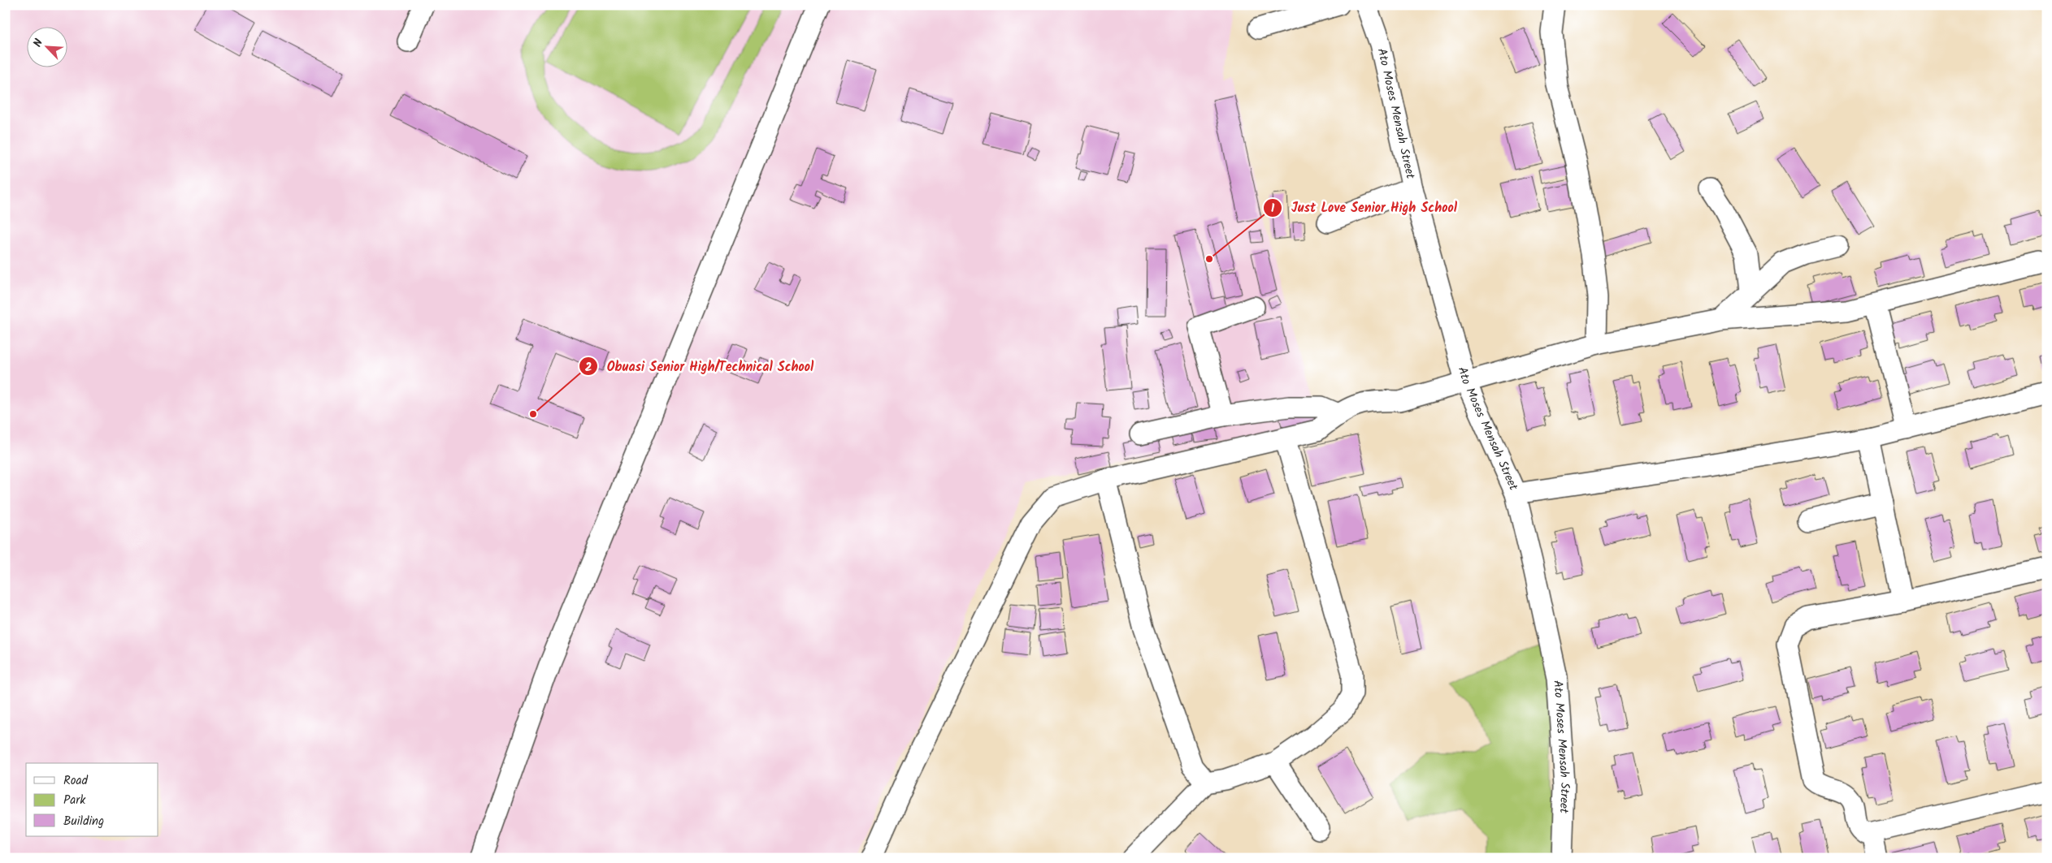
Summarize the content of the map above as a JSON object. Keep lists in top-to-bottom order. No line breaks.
{"streets":{"street":["Ato Moses Mensah Street"]},"places":["Just Love Senior High School","Obuasi Senior High/Technical School"],"legend":["Road","Park","Building"],"north":"top left"}
